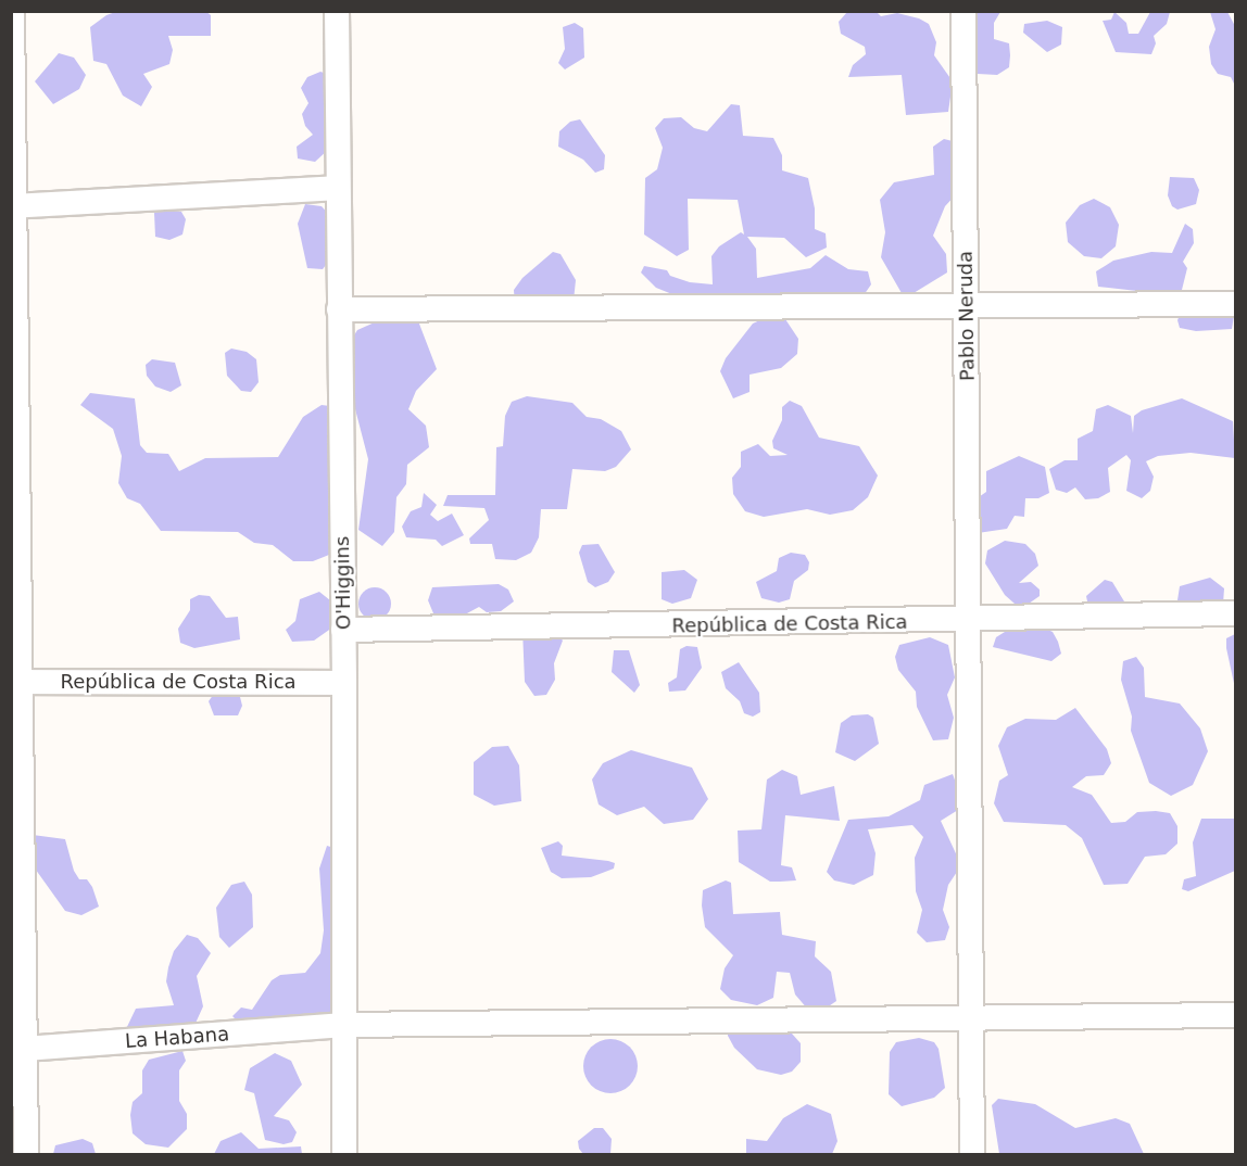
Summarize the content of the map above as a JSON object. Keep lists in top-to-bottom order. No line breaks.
{"streets":{"street":["Pablo Neruda","O'Higgins","República de Costa Rica","La Habana"]},"crossings":[["Pablo Neruda","República de Costa Rica"],["Pablo Neruda","La Habana"],["O'Higgins","República de Costa Rica"],["O'Higgins","La Habana"]]}
